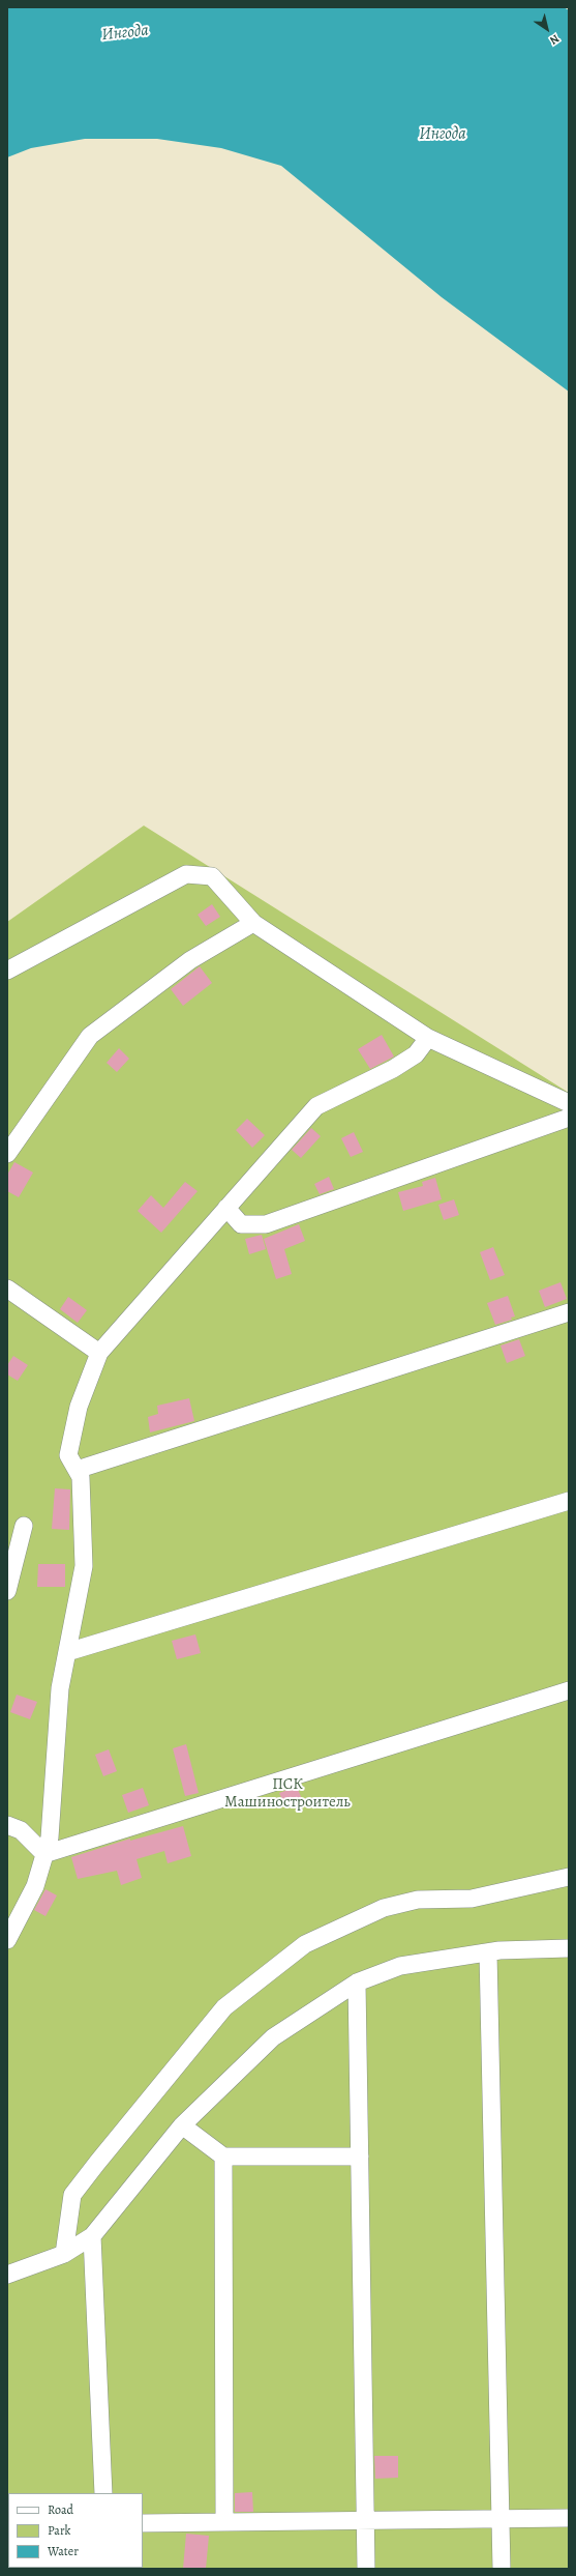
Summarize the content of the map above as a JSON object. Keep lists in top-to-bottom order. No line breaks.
{"water":["Ингода"],"parks":["ПСК Машиностроитель"],"legend":["Road","Park","Water"],"north":"bottom right"}
